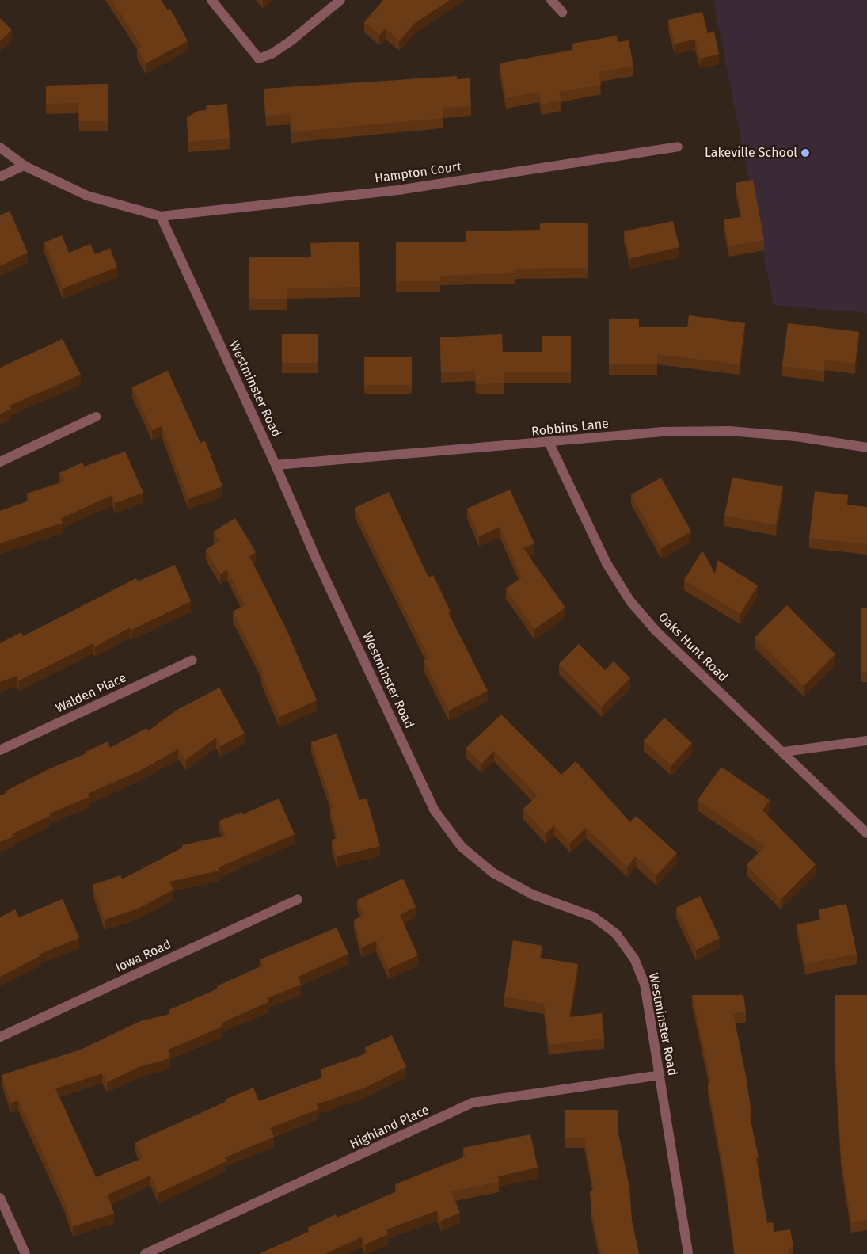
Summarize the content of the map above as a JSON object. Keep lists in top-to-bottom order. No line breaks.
{"streets":{"street":["Hampton Court","Westminster Road","Robbins Lane","Oaks Hunt Road","Walden Place","Iowa Road","Highland Place"]},"crossings":[["Hampton Court","Westminster Road"],["Westminster Road","Robbins Lane"],["Westminster Road","Highland Place"],["Robbins Lane","Oaks Hunt Road"]],"places":["Lakeville School"]}
